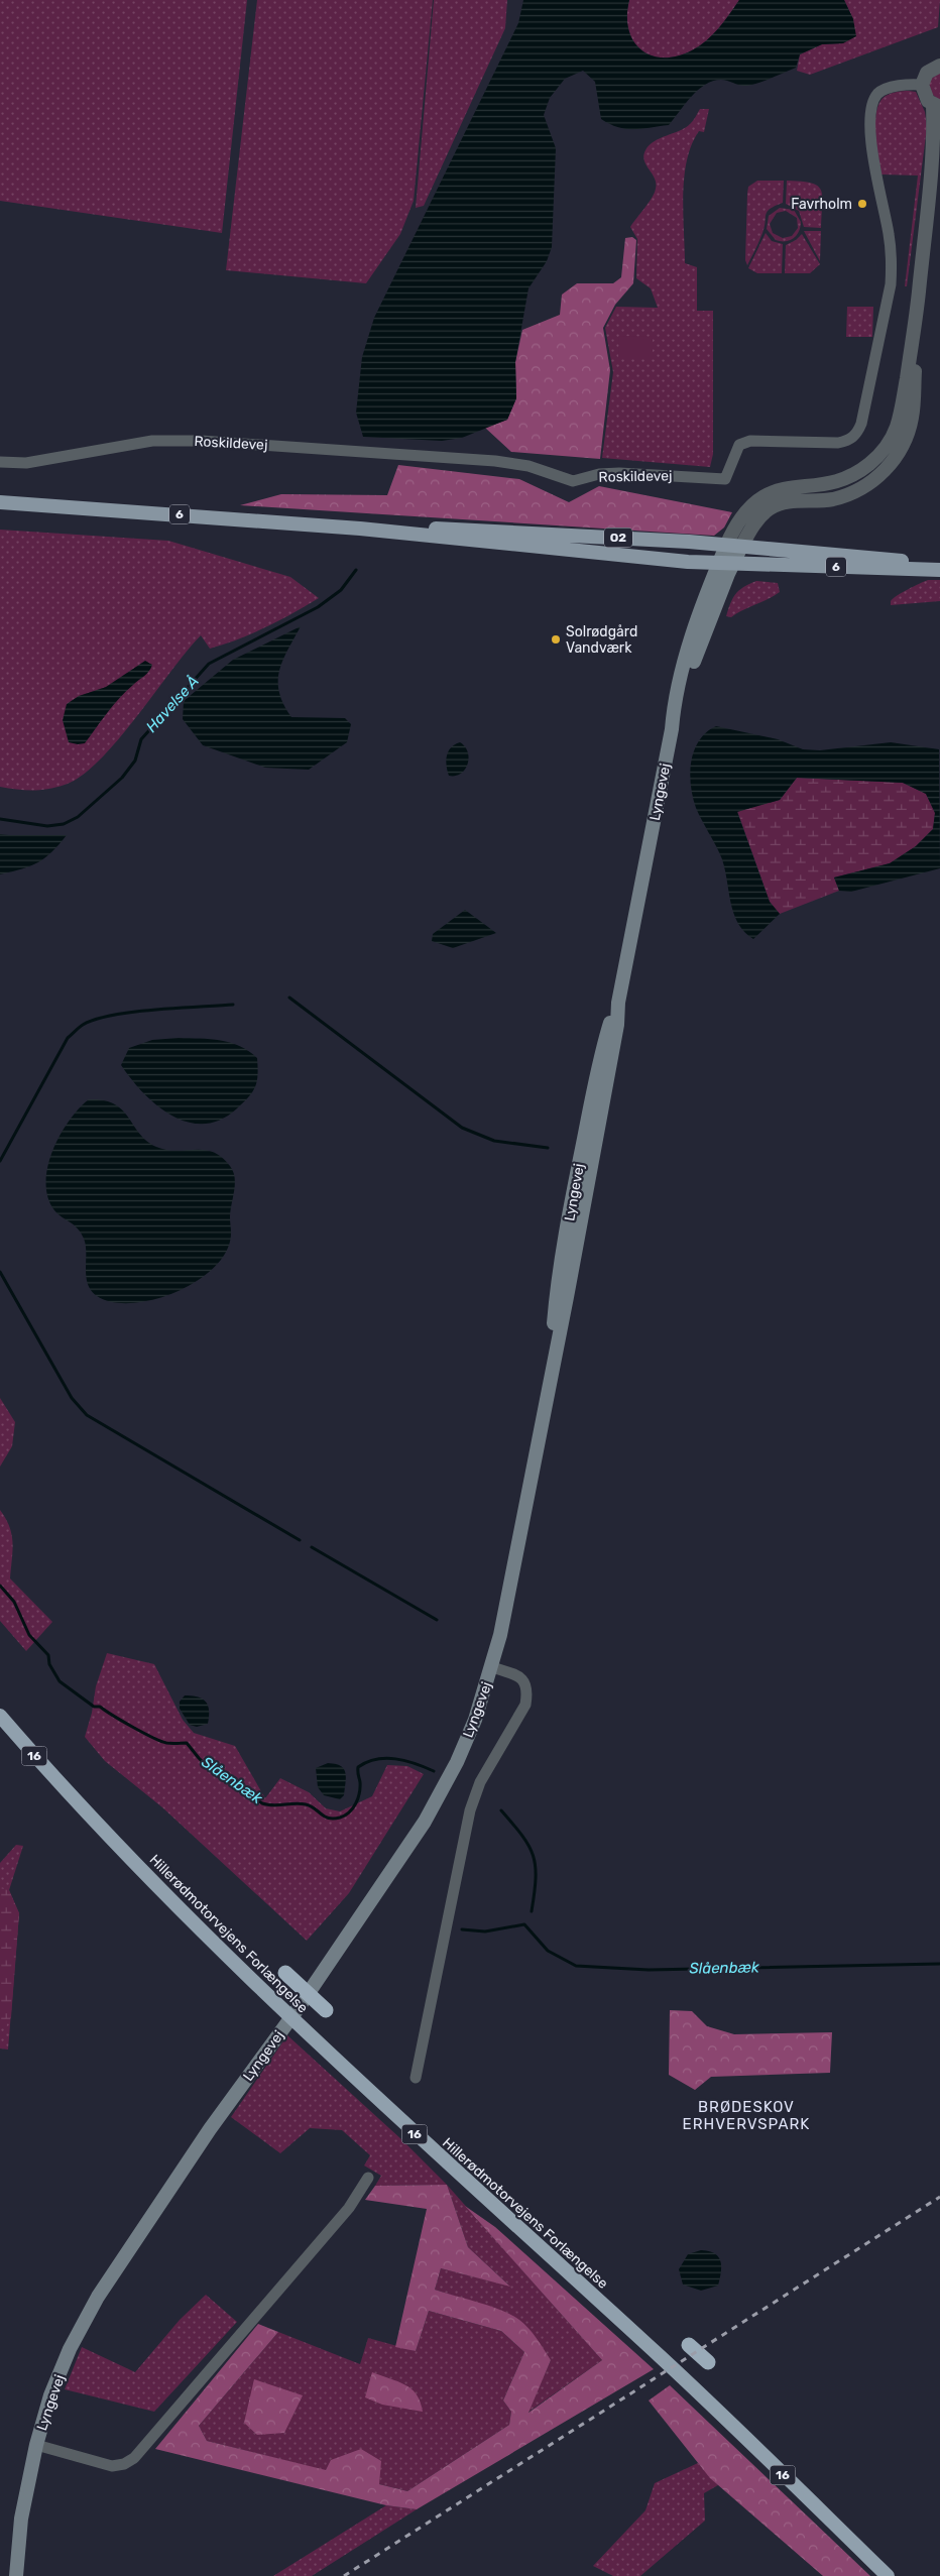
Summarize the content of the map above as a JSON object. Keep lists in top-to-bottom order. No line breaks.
{"streets":{"highway":["16","Hillerødmotorvejens Forlængelse"],"main road":["6","O2","Lyngevej"],"street":["Roskildevej"]},"crossings":[["6","O2"],["6","Lyngevej"],["O2","Lyngevej"]],"districts":["BRØDESKOV ERHVERVSPARK"],"water":["Havelse Å","Slåenbæk"],"places":["Favrholm","Solrødgård Vandværk"]}
